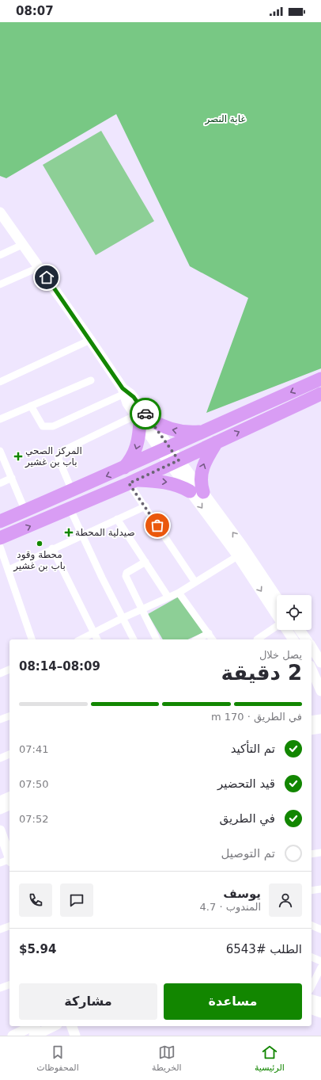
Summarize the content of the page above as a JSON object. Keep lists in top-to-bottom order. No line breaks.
{"parks":["غابة النصر"],"places":{"health":["المركز الصحي باب بن غشير","صيدلية المحطة"],"other":["محطة وقود باب بن غشير"]},"page":{"status":"08:07","heading":["2 دقيقة","يصل خلال","08:09–08:14"],"panel":["يوسف","المندوب · 4.7","الطلب #6543","$5.94"],"bar":"في الطريق · 170 m","list":[["تم التأكيد","07:41"],["قيد التحضير","07:50"],["في الطريق","07:52"],"تم التوصيل"],"buttons":["مساعدة","مشاركة"],"tabs":["الرئيسية","الخريطة","المحفوظات"]}}
